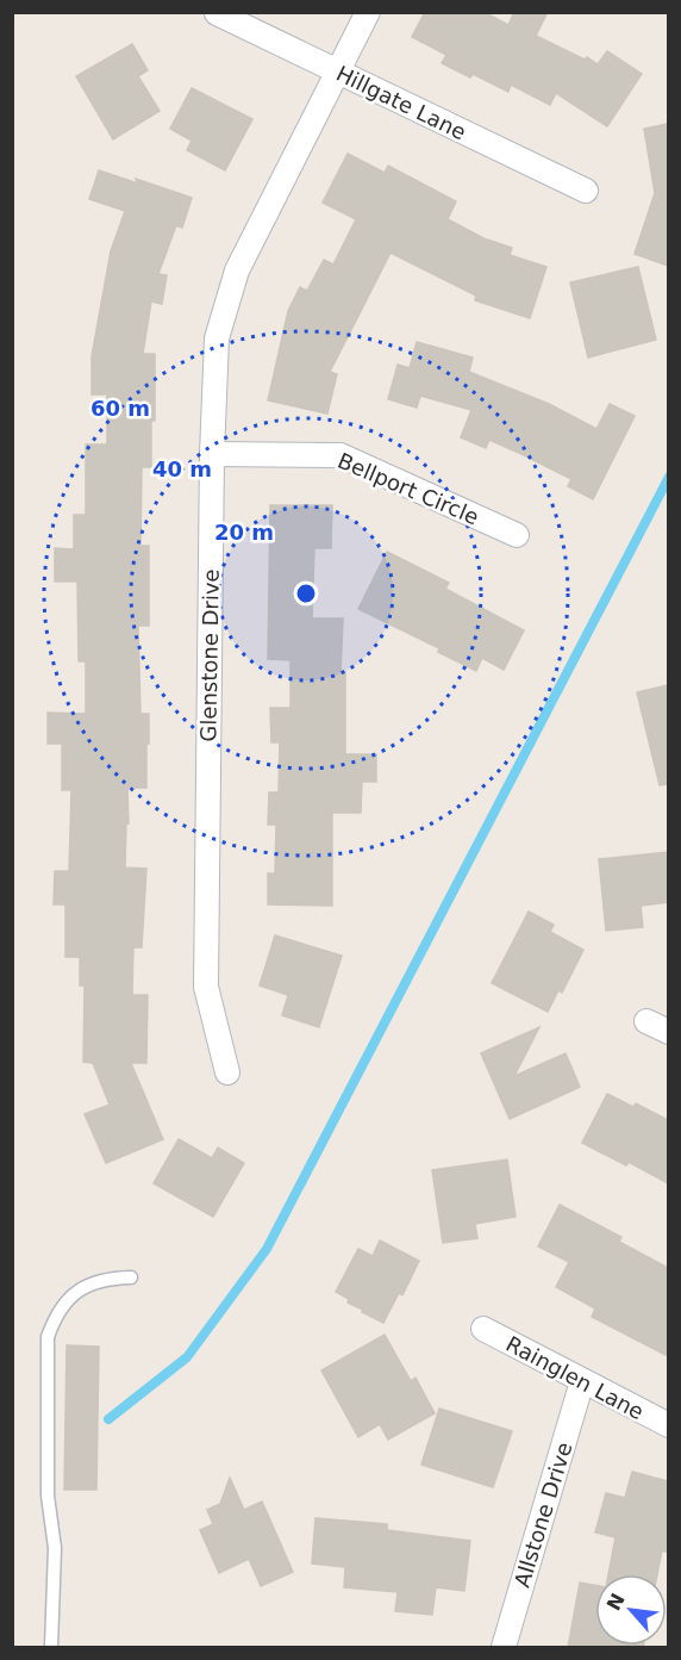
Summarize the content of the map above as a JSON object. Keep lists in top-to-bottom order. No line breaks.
{"streets":{"street":["Hillgate Lane","Bellport Circle","Glenstone Drive","Rainglen Lane","Allstone Drive"]},"crossings":[["Hillgate Lane","Glenstone Drive"],["Bellport Circle","Glenstone Drive"],["Rainglen Lane","Allstone Drive"]],"north":"top left","rings":["60 m","40 m","20 m"]}
